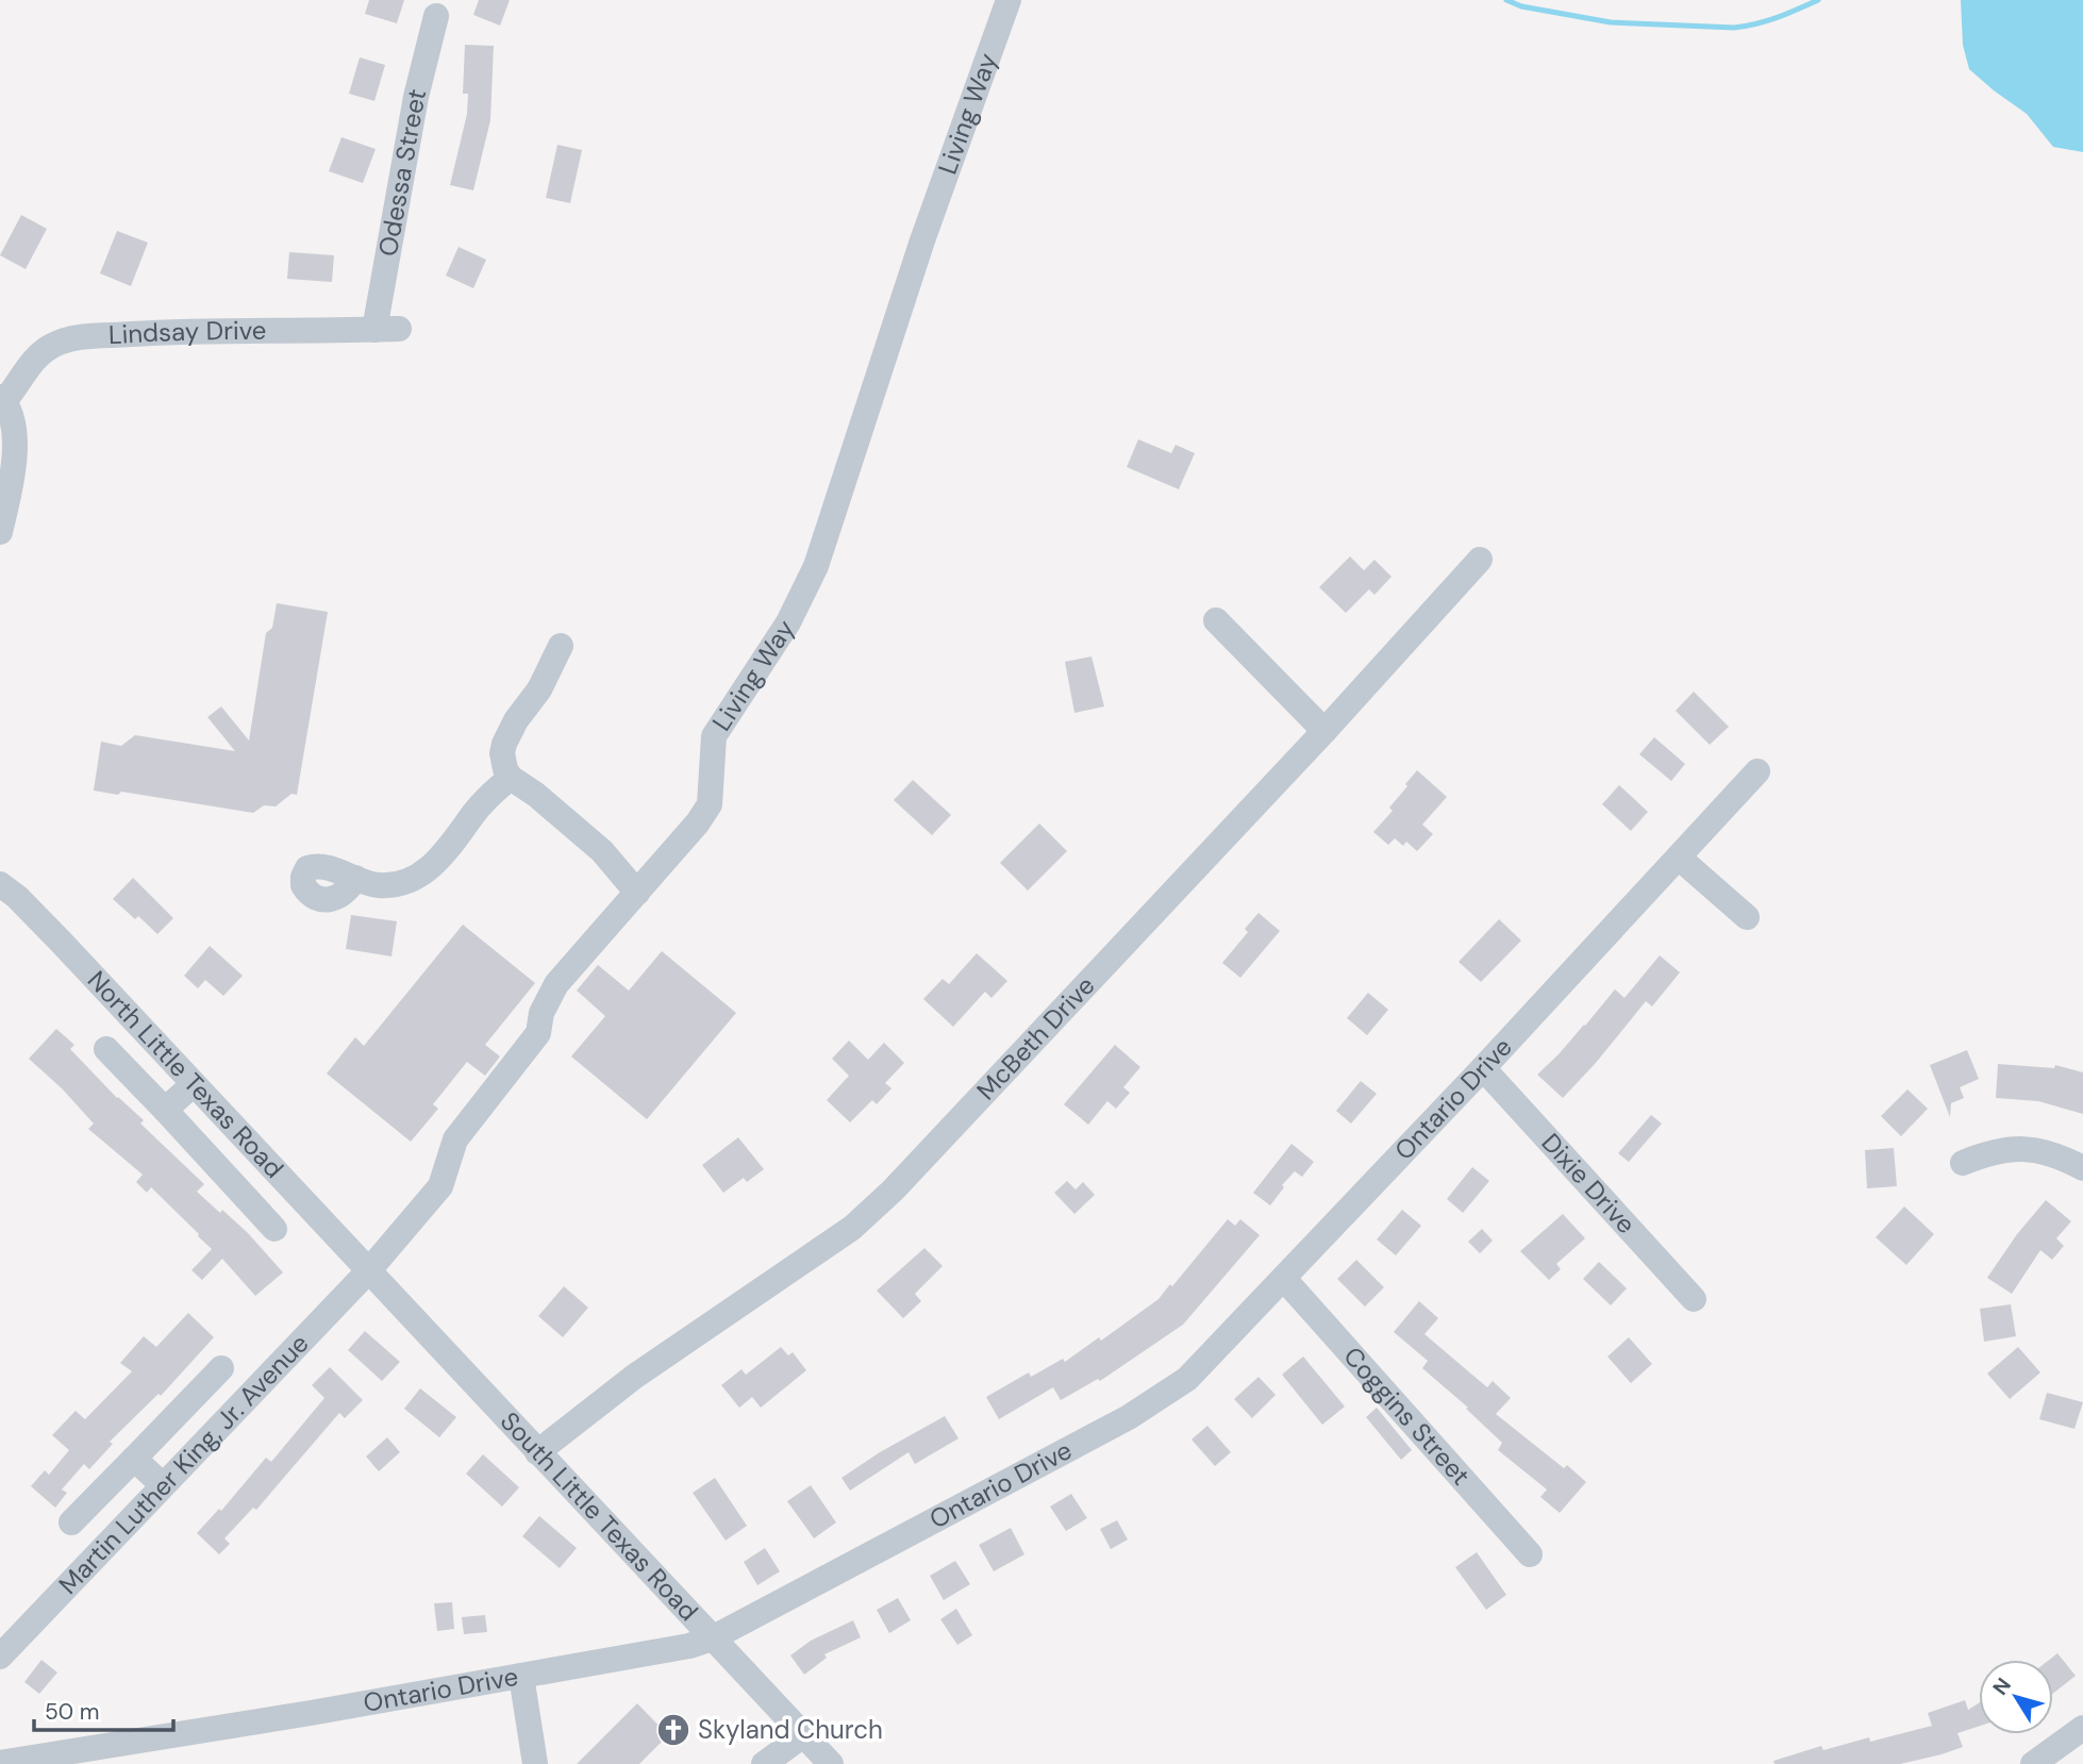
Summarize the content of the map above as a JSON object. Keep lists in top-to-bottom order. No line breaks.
{"streets":{"street":["Living Way","Odessa Street","Lindsay Drive","McBeth Drive","North Little Texas Road","Ontario Drive","Dixie Drive","Coggins Street","Martin Luther King, Jr. Avenue","South Little Texas Road"]},"crossings":[["Living Way","North Little Texas Road"],["Living Way","Martin Luther King, Jr. Avenue"],["Living Way","South Little Texas Road"],["Odessa Street","Lindsay Drive"],["McBeth Drive","South Little Texas Road"],["North Little Texas Road","Martin Luther King, Jr. Avenue"],["North Little Texas Road","South Little Texas Road"],["Ontario Drive","Dixie Drive"],["Ontario Drive","Coggins Street"],["Ontario Drive","South Little Texas Road"],["Martin Luther King, Jr. Avenue","South Little Texas Road"]],"places":{"church":["Skyland Church"]},"scale_bar":"50 m","north":"top left"}
